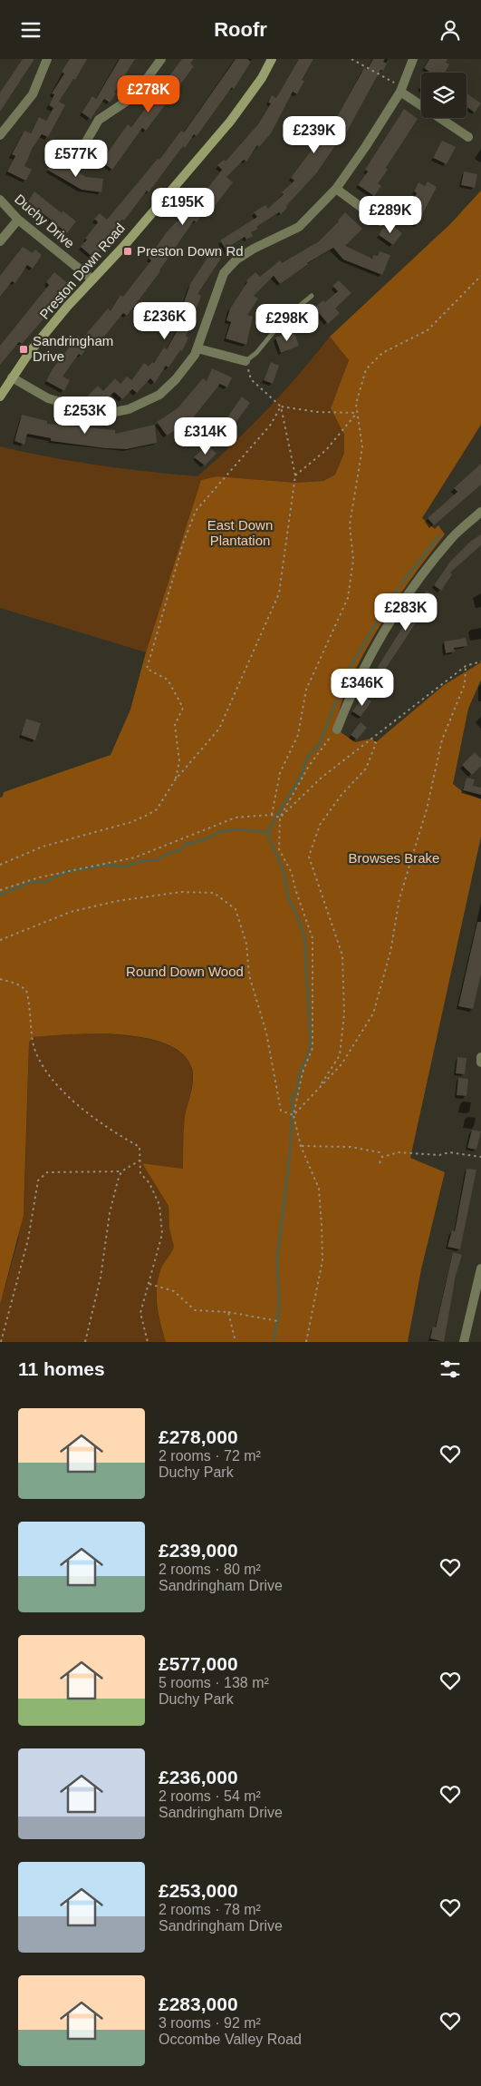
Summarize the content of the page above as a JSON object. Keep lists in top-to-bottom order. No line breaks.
{"streets":{"street":["Duchy Drive","Preston Down Road"]},"crossings":[["Duchy Drive","Preston Down Road"]],"parks":["East Down Plantation","Browses Brake","Round Down Wood"],"places":{"transit":["Preston Down Rd","Sandringham Drive"]},"page":{"header":"Roofr","price":["£278K","£239K","£577K","£195K","£289K","£236K","£298K","£253K","£314K","£283K","£346K"],"heading":"11 homes","list":[{"name":"£278,000","note":"2 rooms · 72 m² · Duchy Park"},{"name":"£239,000","note":"2 rooms · 80 m² · Sandringham Drive"},{"name":"£577,000","note":"5 rooms · 138 m² · Duchy Park"},{"name":"£236,000","note":"2 rooms · 54 m² · Sandringham Drive"},{"name":"£253,000","note":"2 rooms · 78 m² · Sandringham Drive"},{"name":"£283,000","note":"3 rooms · 92 m² · Occombe Valley Road"}]}}
